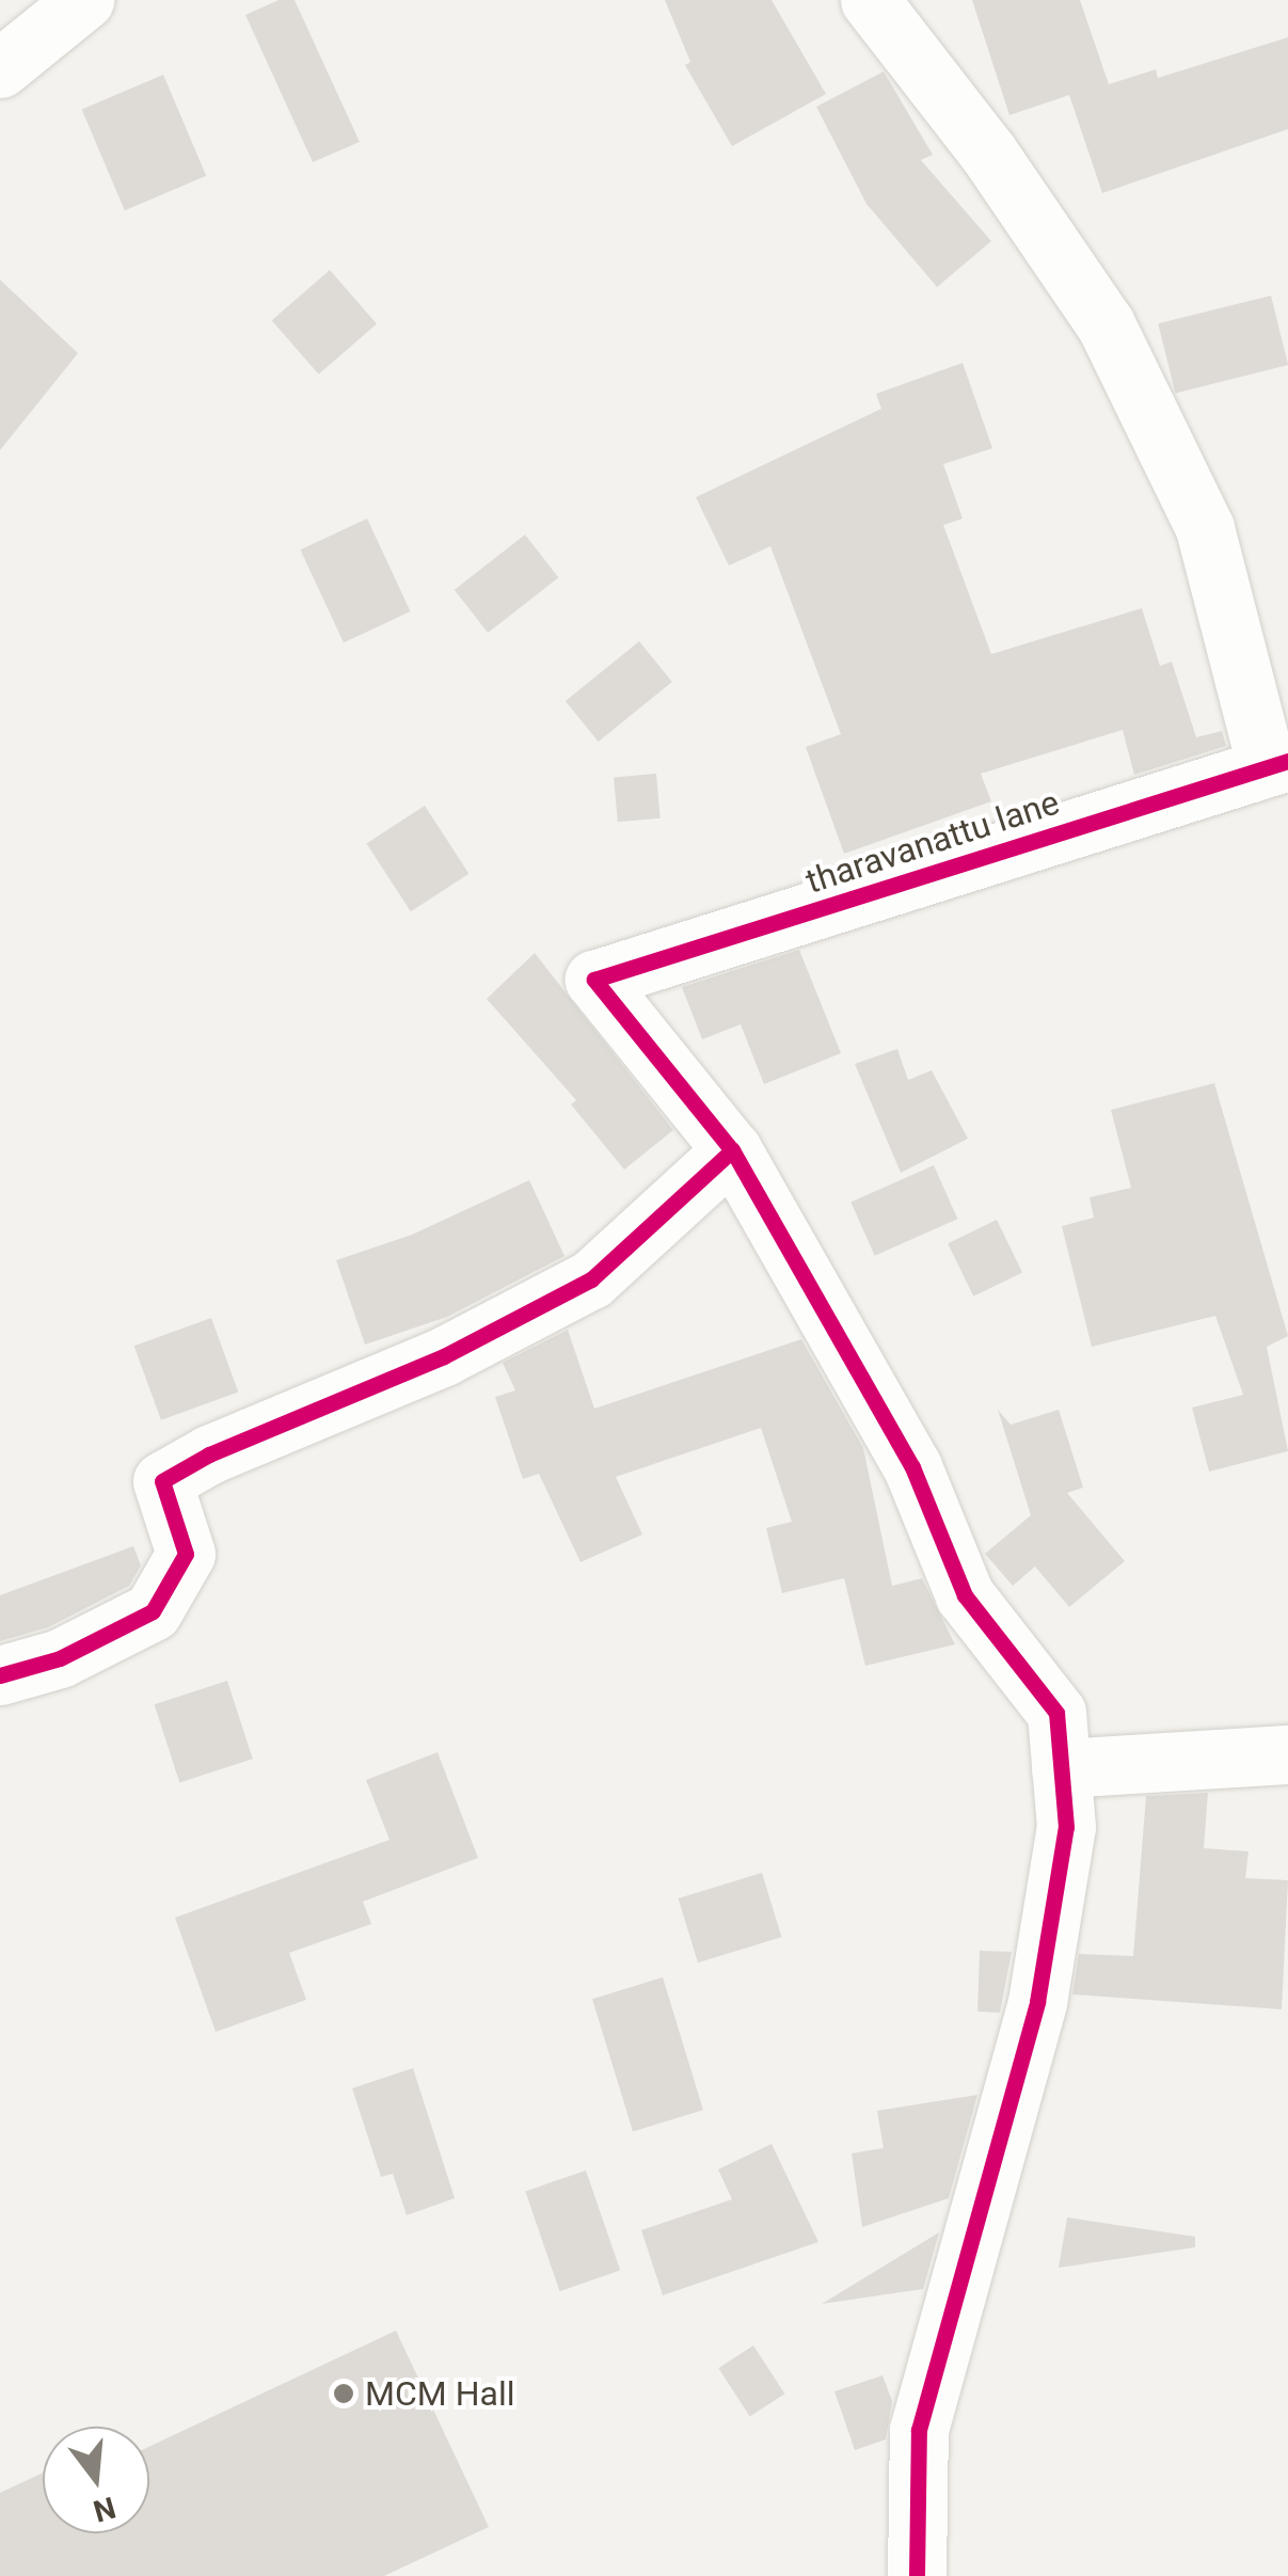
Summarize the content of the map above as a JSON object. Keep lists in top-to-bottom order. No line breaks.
{"streets":{"street":["tharavanattu lane"]},"places":["MCM Hall"],"north":"bottom"}
